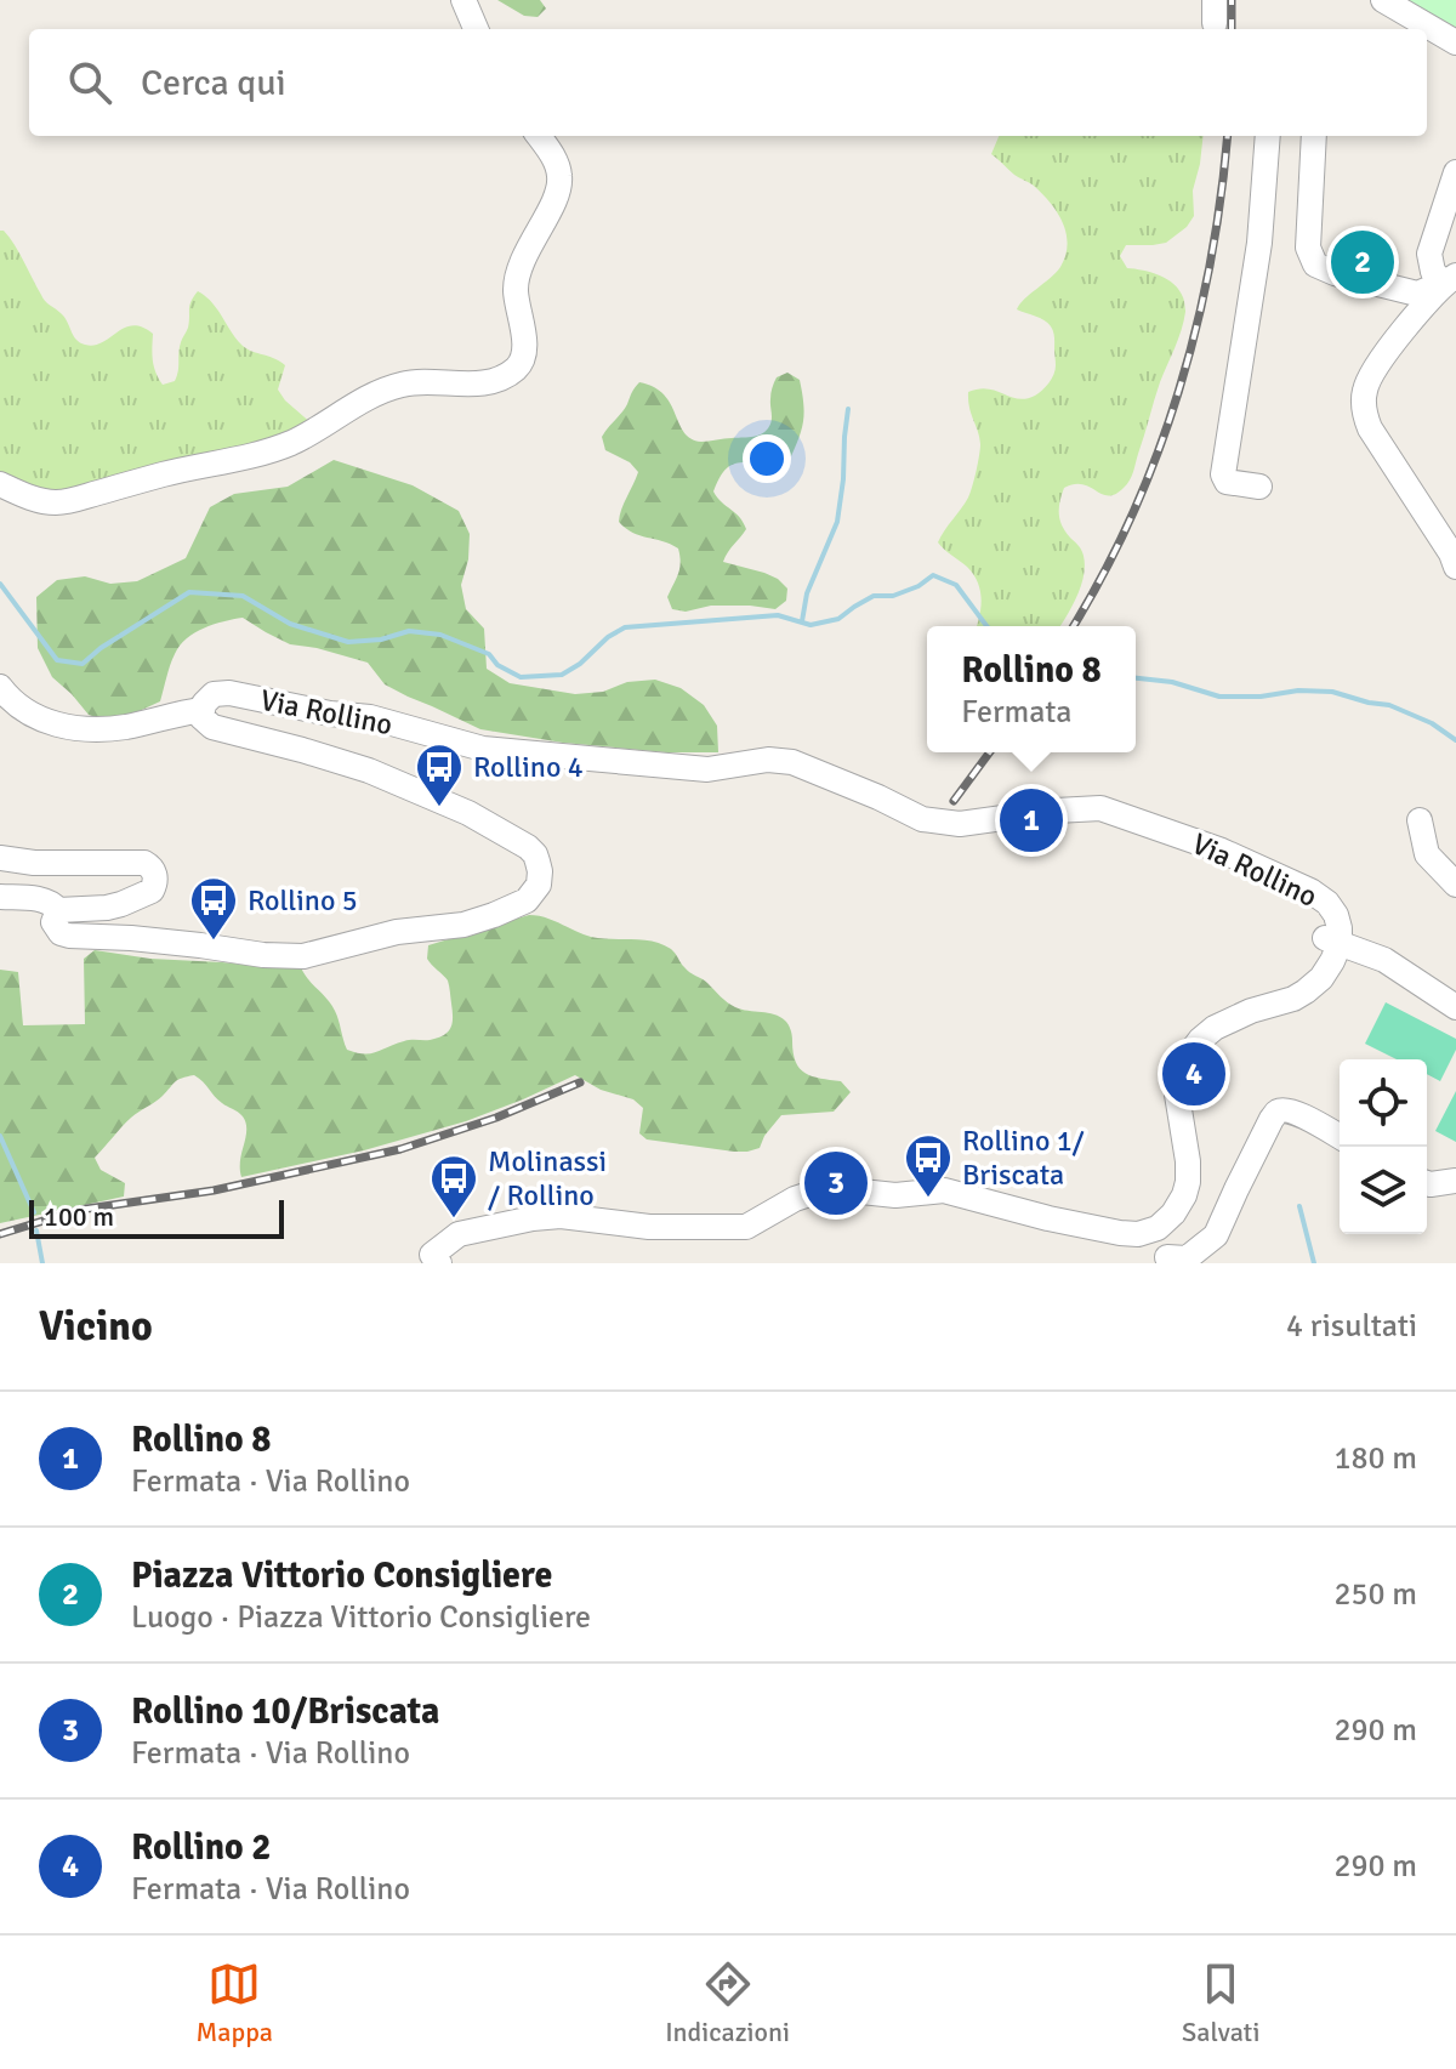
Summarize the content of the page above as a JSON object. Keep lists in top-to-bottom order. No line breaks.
{"streets":{"street":["Via Rollino"]},"places":{"bus stop":["Rollino 4","Rollino 5","Rollino 1/ Briscata","Molinassi / Rollino"]},"scale_bar":"100 m","page":{"search":"Cerca qui","pins":["2","1","4","3"],"popup":["Rollino 8","Fermata"],"scale":"100 m","heading":["Vicino","4 risultati"],"list":[{"mark":"1","name":"Rollino 8","note":"Fermata · Via Rollino","value":"180 m"},{"mark":"2","name":"Piazza Vittorio Consigliere","note":"Luogo · Piazza Vittorio Consigliere","value":"250 m"},{"mark":"3","name":"Rollino 10/Briscata","note":"Fermata · Via Rollino","value":"290 m"},{"mark":"4","name":"Rollino 2","note":"Fermata · Via Rollino","value":"290 m"}],"nav":["Mappa","Indicazioni","Salvati"]}}
